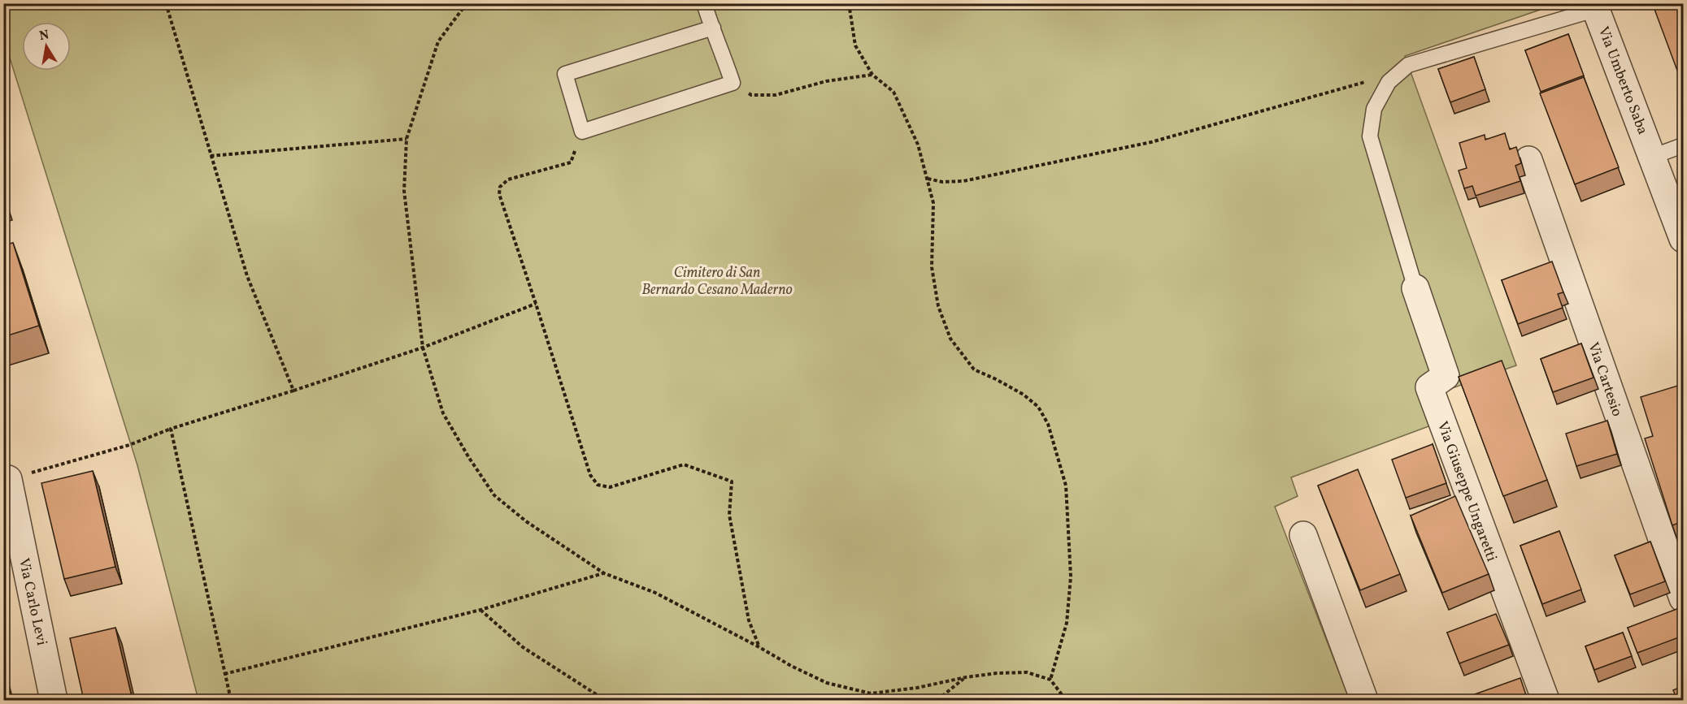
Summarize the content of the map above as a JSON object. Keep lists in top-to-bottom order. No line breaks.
{"streets":{"street":["Via Umberto Saba","Via Cartesio","Via Giuseppe Ungaretti","Via Carlo Levi"]},"parks":["Cimitero di San Bernardo Cesano Maderno"],"north":"top"}
